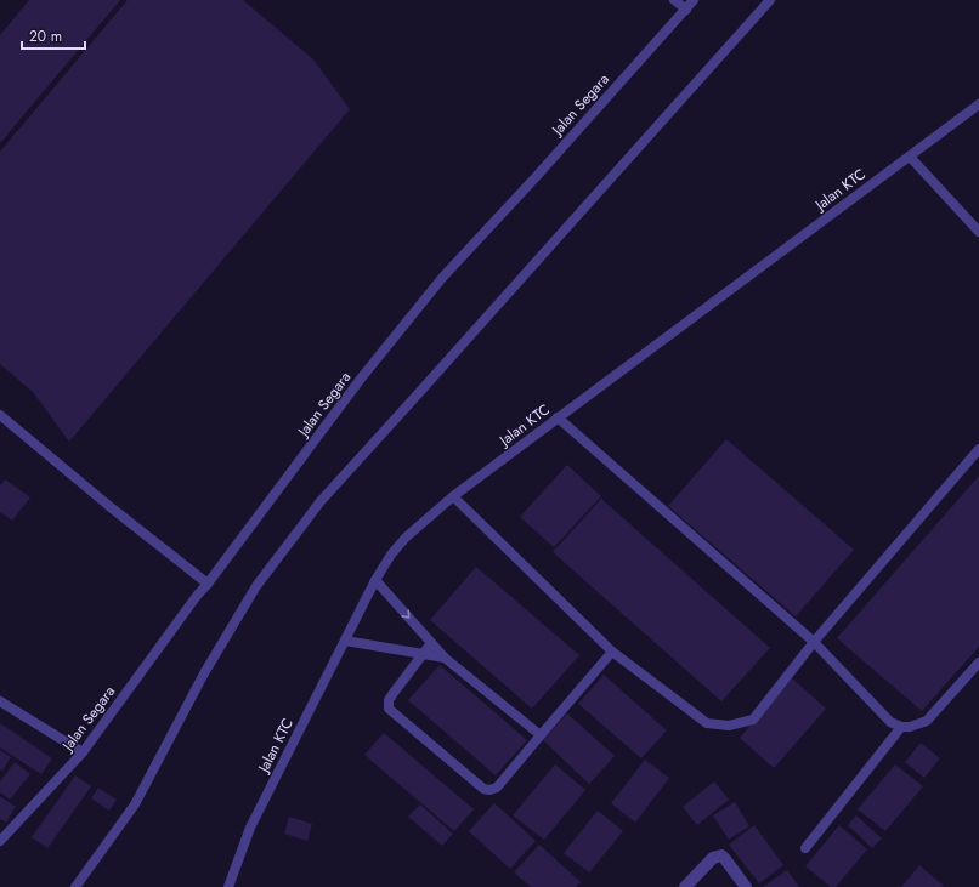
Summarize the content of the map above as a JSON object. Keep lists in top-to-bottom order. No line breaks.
{"streets":{"lane":["Jalan Segara","Jalan KTC"]},"scale_bar":"20 m"}
